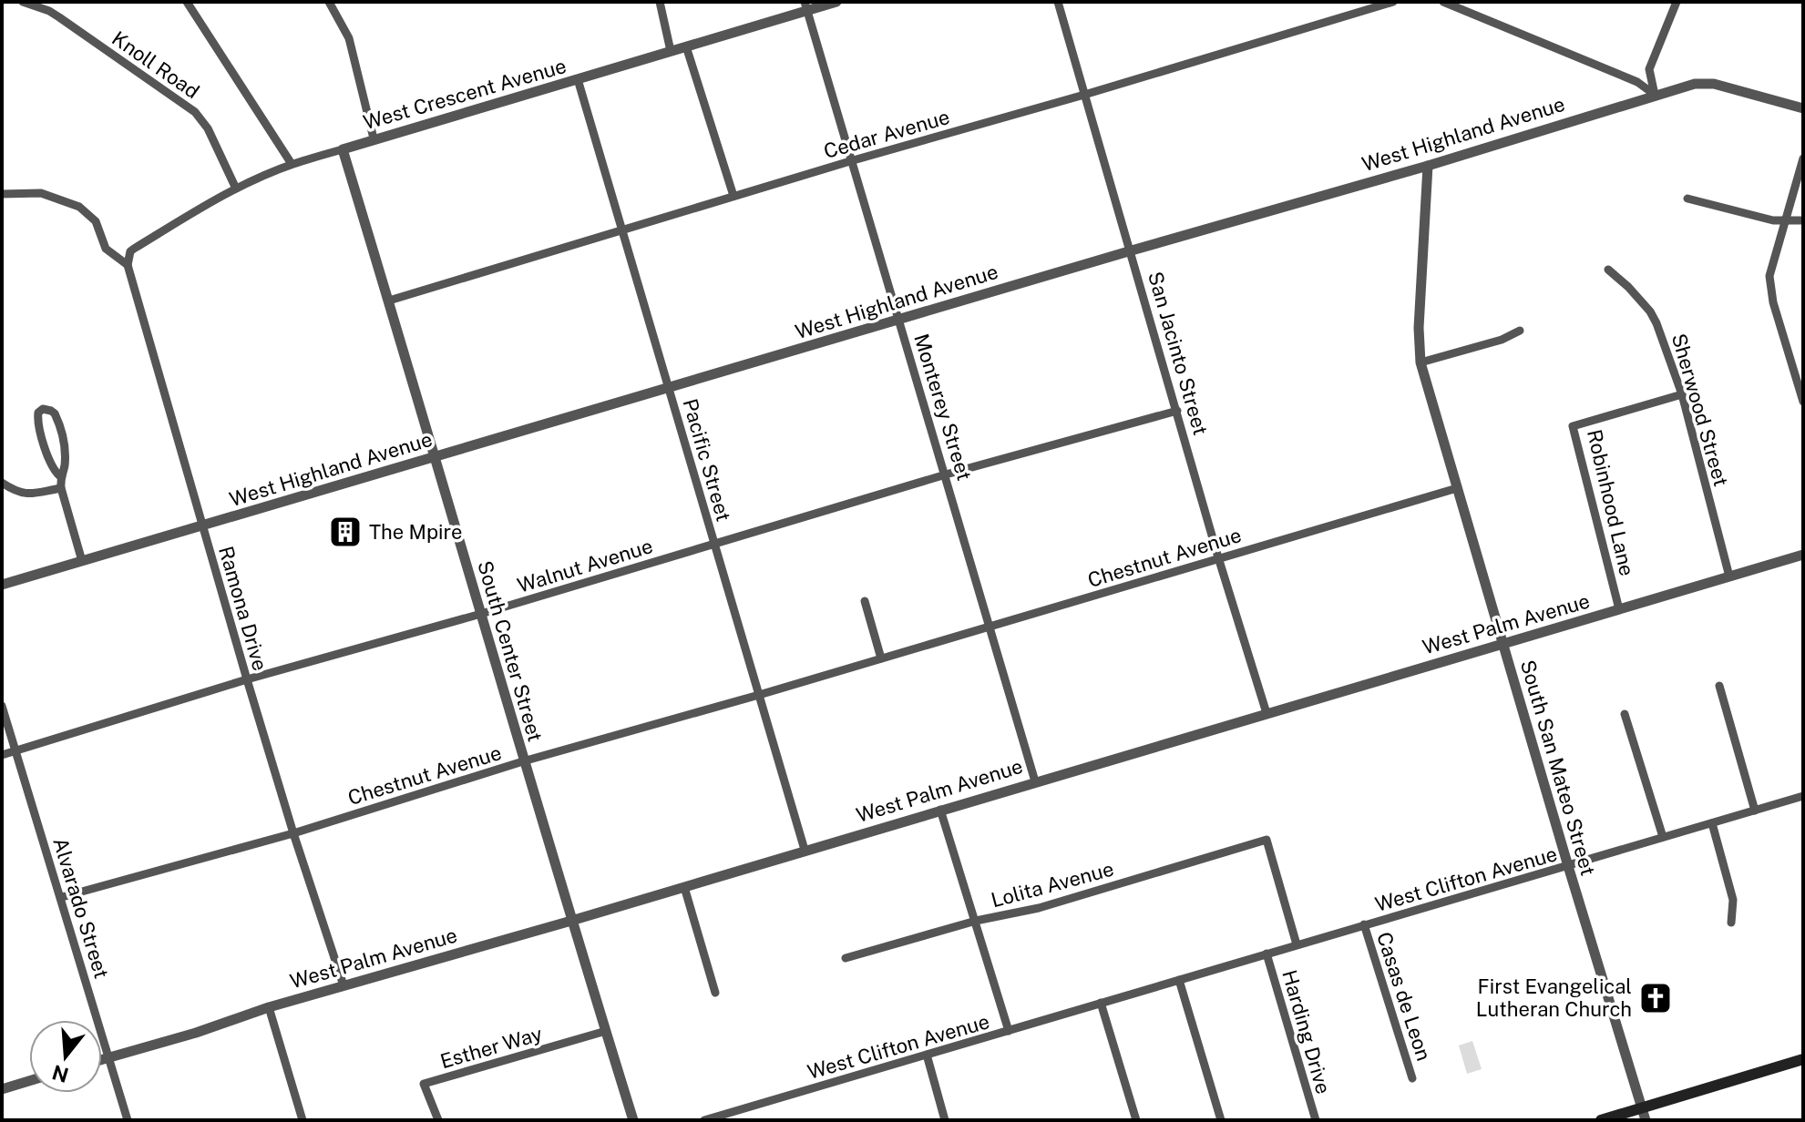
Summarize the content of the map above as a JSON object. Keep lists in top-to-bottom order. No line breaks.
{"streets":{"street":["Knoll Road","West Crescent Avenue","Cedar Avenue","West Highland Avenue","San Jacinto Street","Monterey Street","Sherwood Street","Pacific Street","Robinhood Lane","Chestnut Avenue","Walnut Avenue","Ramona Drive","West Palm Avenue","South Center Street","South San Mateo Street","West Clifton Avenue","Lolita Avenue","Alvarado Street","Casas de Leon","Harding Drive","Esther Way"]},"crossings":[["Knoll Road","West Crescent Avenue"],["West Crescent Avenue","Monterey Street"],["West Crescent Avenue","Pacific Street"],["West Crescent Avenue","Ramona Drive"],["West Crescent Avenue","South Center Street"],["Cedar Avenue","San Jacinto Street"],["Cedar Avenue","Monterey Street"],["Cedar Avenue","Pacific Street"],["Cedar Avenue","South Center Street"],["West Highland Avenue","San Jacinto Street"],["West Highland Avenue","Monterey Street"],["West Highland Avenue","Pacific Street"],["West Highland Avenue","Ramona Drive"],["West Highland Avenue","South Center Street"],["West Highland Avenue","South San Mateo Street"],["San Jacinto Street","Chestnut Avenue"],["San Jacinto Street","Walnut Avenue"],["San Jacinto Street","West Palm Avenue"],["Monterey Street","Chestnut Avenue"],["Monterey Street","Walnut Avenue"],["Monterey Street","West Palm Avenue"],["Sherwood Street","Robinhood Lane"],["Sherwood Street","West Palm Avenue"],["Pacific Street","Chestnut Avenue"],["Pacific Street","Walnut Avenue"],["Pacific Street","West Palm Avenue"],["Robinhood Lane","West Palm Avenue"],["Chestnut Avenue","Ramona Drive"],["Chestnut Avenue","South Center Street"],["Chestnut Avenue","South San Mateo Street"],["Chestnut Avenue","Alvarado Street"],["Walnut Avenue","Ramona Drive"],["Walnut Avenue","South Center Street"],["Walnut Avenue","Alvarado Street"],["Ramona Drive","West Palm Avenue"],["West Palm Avenue","South Center Street"],["West Palm Avenue","South San Mateo Street"],["West Palm Avenue","Alvarado Street"],["South Center Street","Esther Way"],["South San Mateo Street","West Clifton Avenue"],["West Clifton Avenue","Casas de Leon"],["West Clifton Avenue","Harding Drive"],["Lolita Avenue","Harding Drive"]],"places":{"building":["The Mpire"],"church":["First Evangelical Lutheran Church"]},"north":"bottom"}
